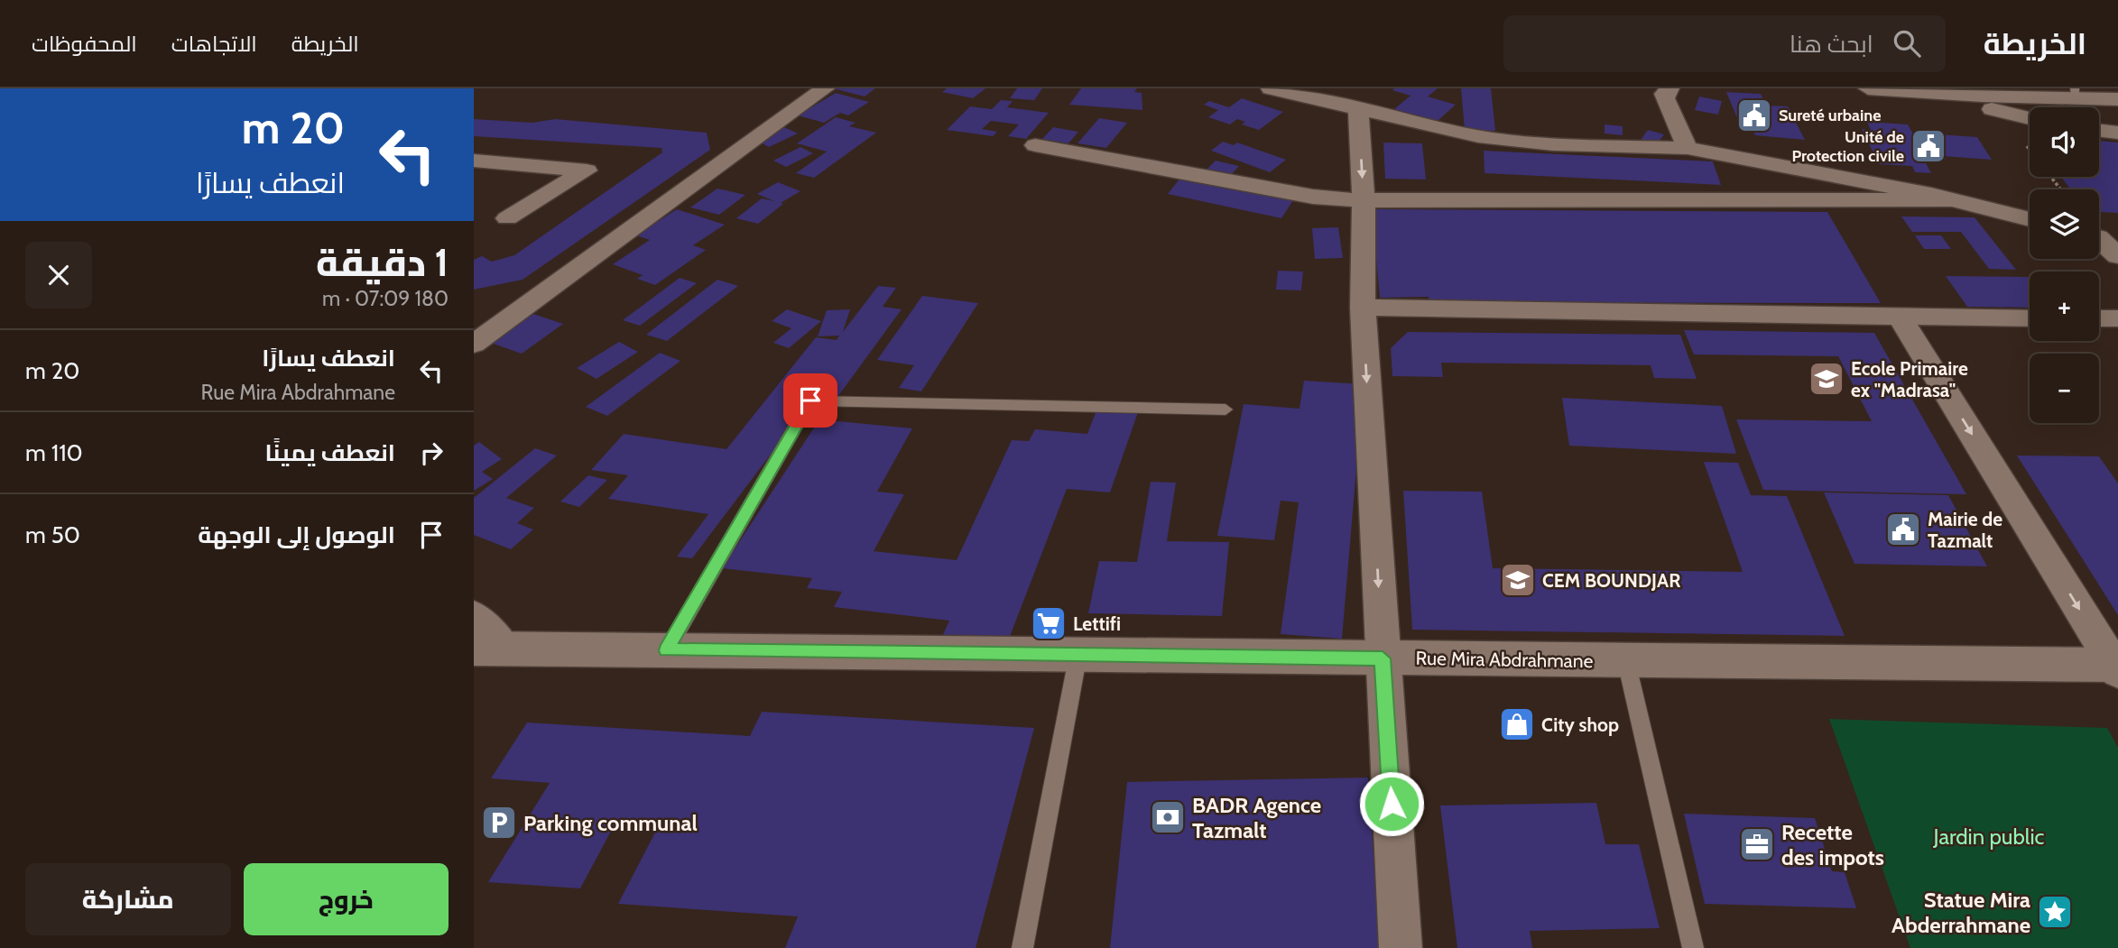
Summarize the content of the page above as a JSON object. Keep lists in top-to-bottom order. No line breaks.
{"streets":{"main road":["Rue Mira Abdrahmane"]},"parks":["Jardin public"],"places":{"public building":["Sureté urbaine","Unité de Protection civile","Mairie de Tazmalt"],"school or university":["Ecole Primaire ex \"Madrasa\"","CEM BOUNDJAR"],"supermarket":["Lettifi"],"shop":["City shop"],"bank":["BADR Agence Tazmalt"],"parking":["Parking communal"],"office":["Recette des impots"],"place":["Statue Mira Abderrahmane"]},"page":{"header":"الخريطة","search":"ابحث هنا","nav":["الخريطة","الاتجاهات","المحفوظات"],"turn":["20 m","انعطف يسارًا"],"map_buttons":["+","−"],"heading":["1 دقيقة","180 m · 07:09"],"list":[{"name":"انعطف يسارًا","note":"Rue Mira Abdrahmane","value":"20 m"},{"name":"انعطف يمينًا","value":"110 m"},{"name":"الوصول إلى الوجهة","value":"50 m"}],"buttons":["خروج","مشاركة"]}}
